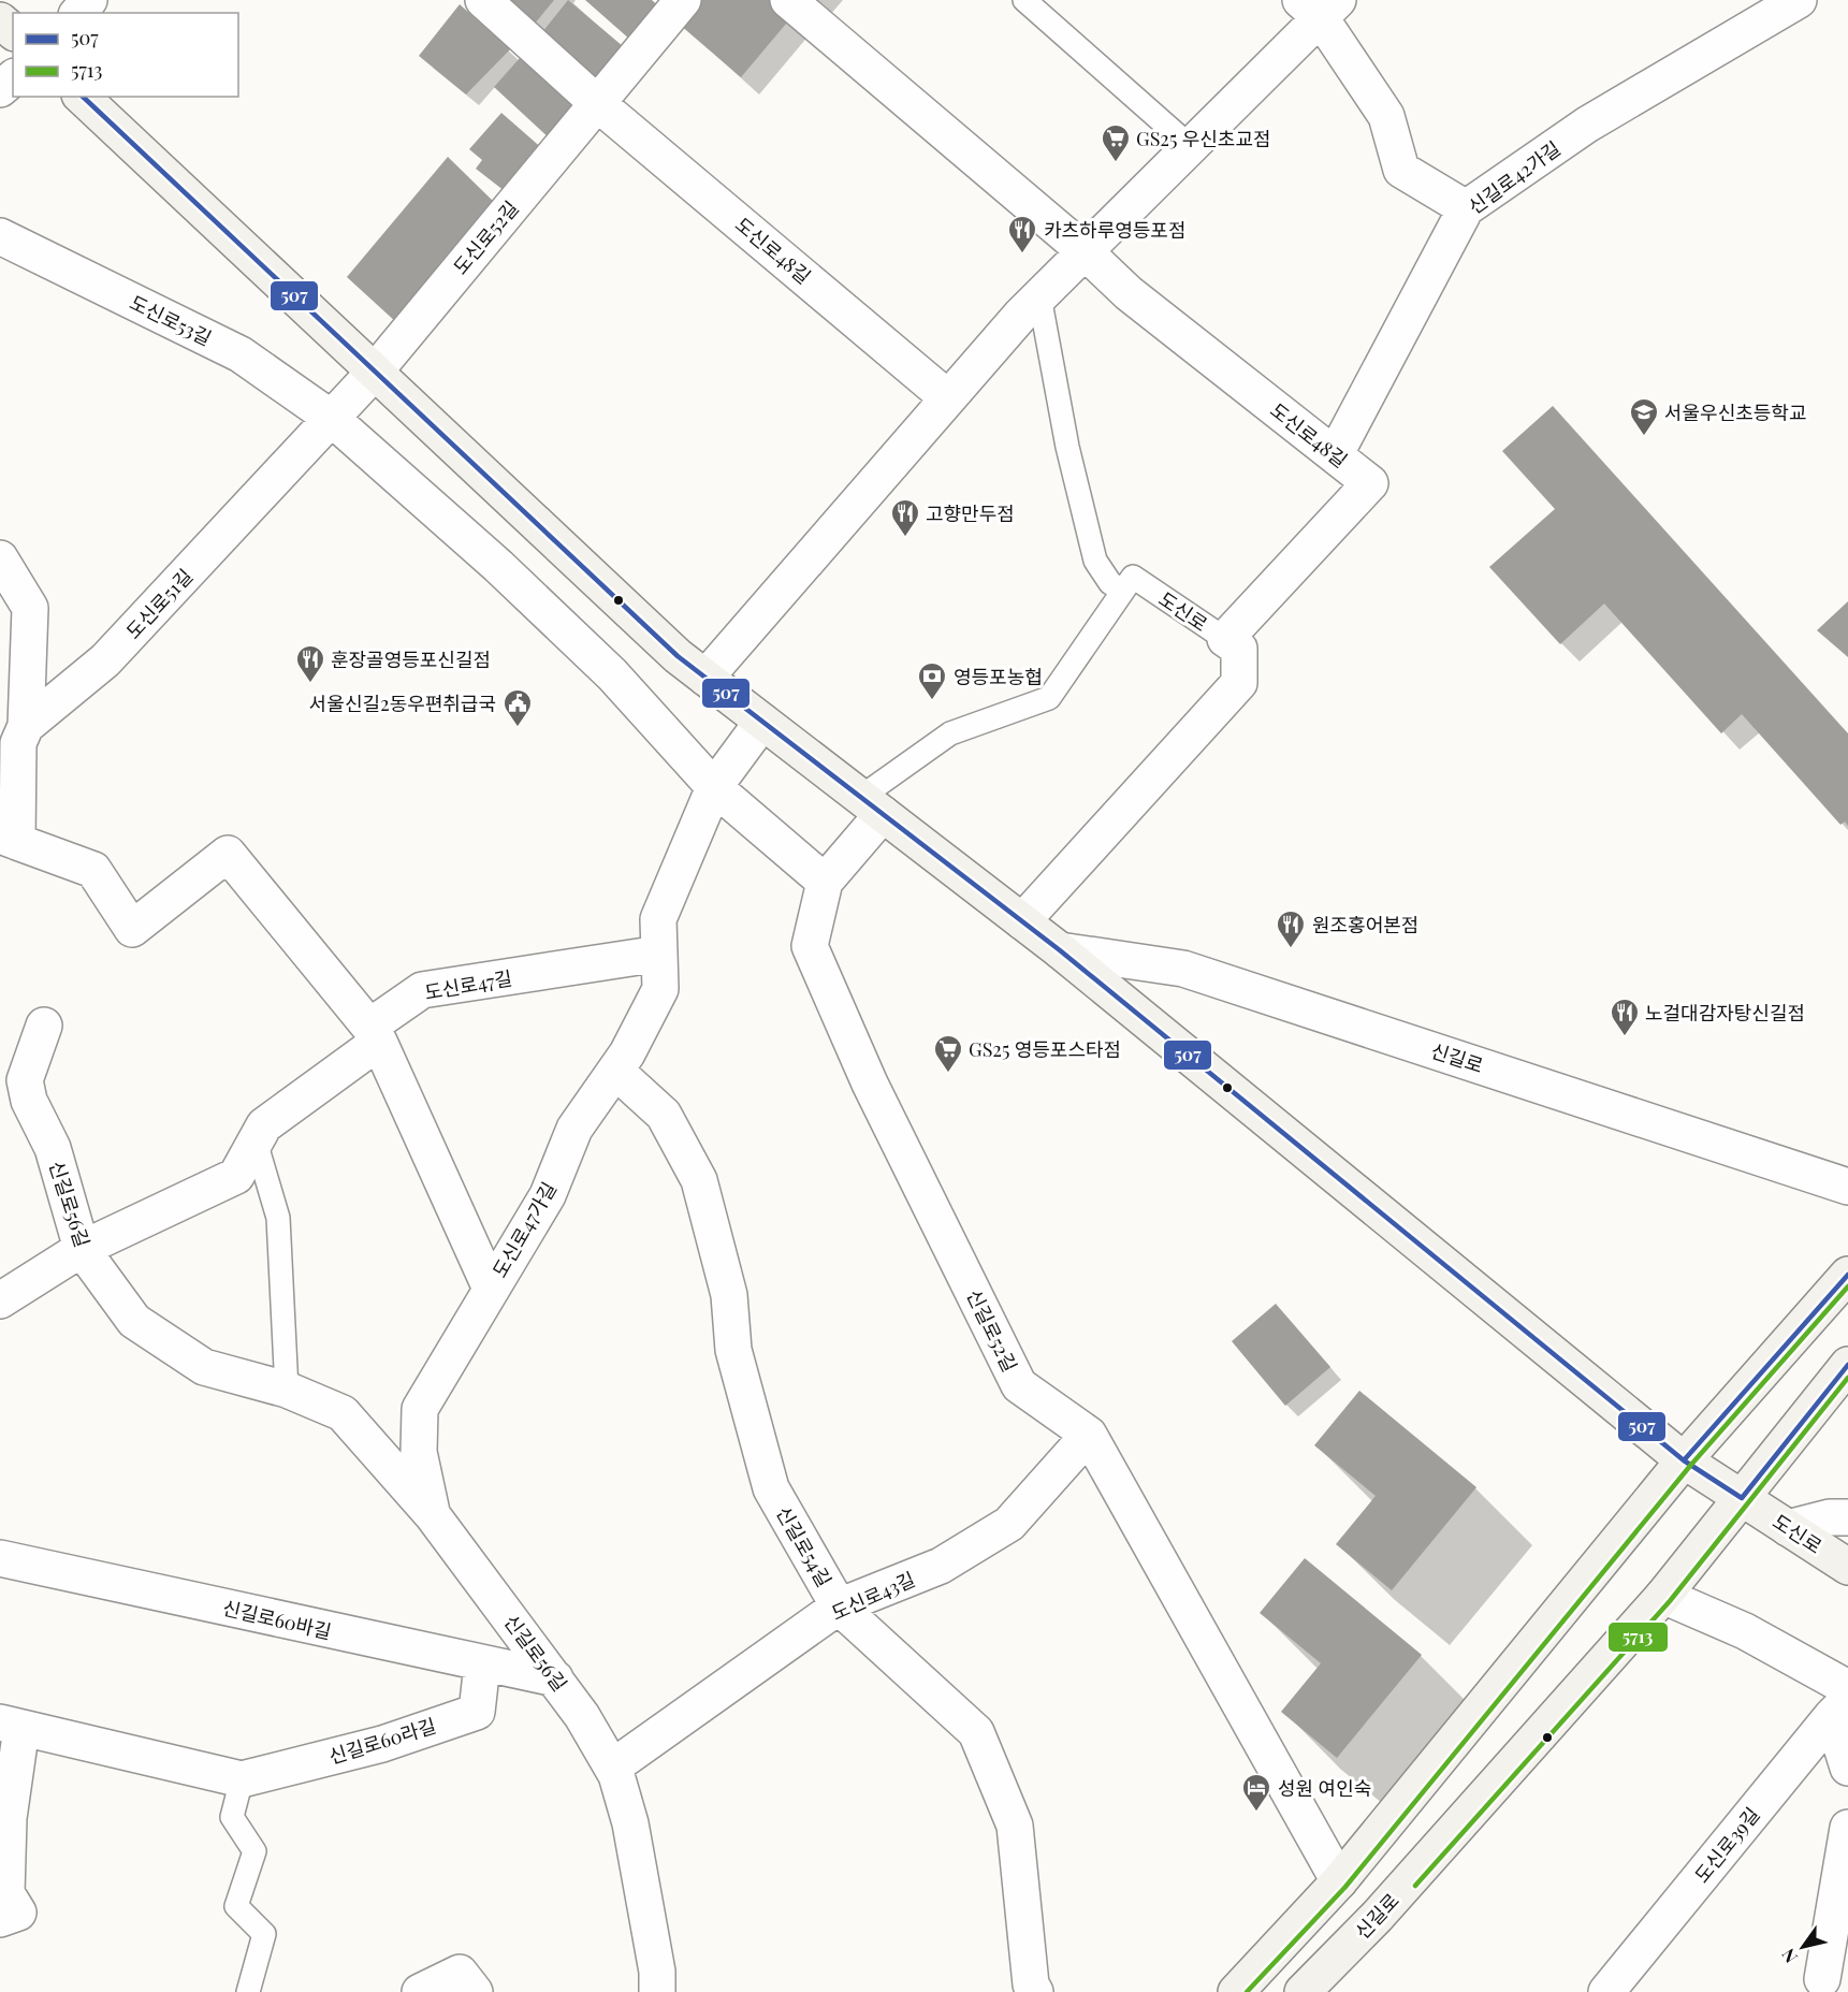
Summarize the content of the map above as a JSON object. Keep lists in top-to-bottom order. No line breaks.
{"streets":{"main road":["도신로","신길로"],"street":["신길로42가길","도신로52길","도신로48길","도신로53길","도신로51길","도신로47길","신길로56길","도신로47가길","신길로52길","신길로54길","도신로43길","신길로60바길","신길로60라길","도신로39길"]},"crossings":[["신길로42가길","도신로48길"],["도신로52길","도신로48길"],["도신로52길","도신로51길"],["도신로52길","도신로"],["도신로48길","도신로"],["도신로53길","도신로51길"],["도신로53길","신길로52길"],["도신로51길","도신로"],["도신로","신길로"],["도신로","신길로52길"],["도신로47길","도신로47가길"],["신길로56길","도신로47가길"],["신길로56길","도신로43길"],["신길로56길","신길로60바길"],["도신로47가길","신길로54길"],["신길로52길","도신로43길"],["신길로54길","도신로43길"],["신길로60바길","신길로60라길"]],"places":{"supermarket":["GS25 우신초교점","GS25 영등포스타점"],"restaurant":["카츠하루영등포점","고향만두점","훈장골영등포신길점","원조홍어본점","노걸대감자탕신길점"],"school or university":["서울우신초등학교"],"bank":["영등포농협"],"public building":["서울신길2동우편취급국"],"hotel":["성원 여인숙"]},"lines":["transit line 507","transit line 5713"],"legend":["507","5713"],"north":"bottom left"}
